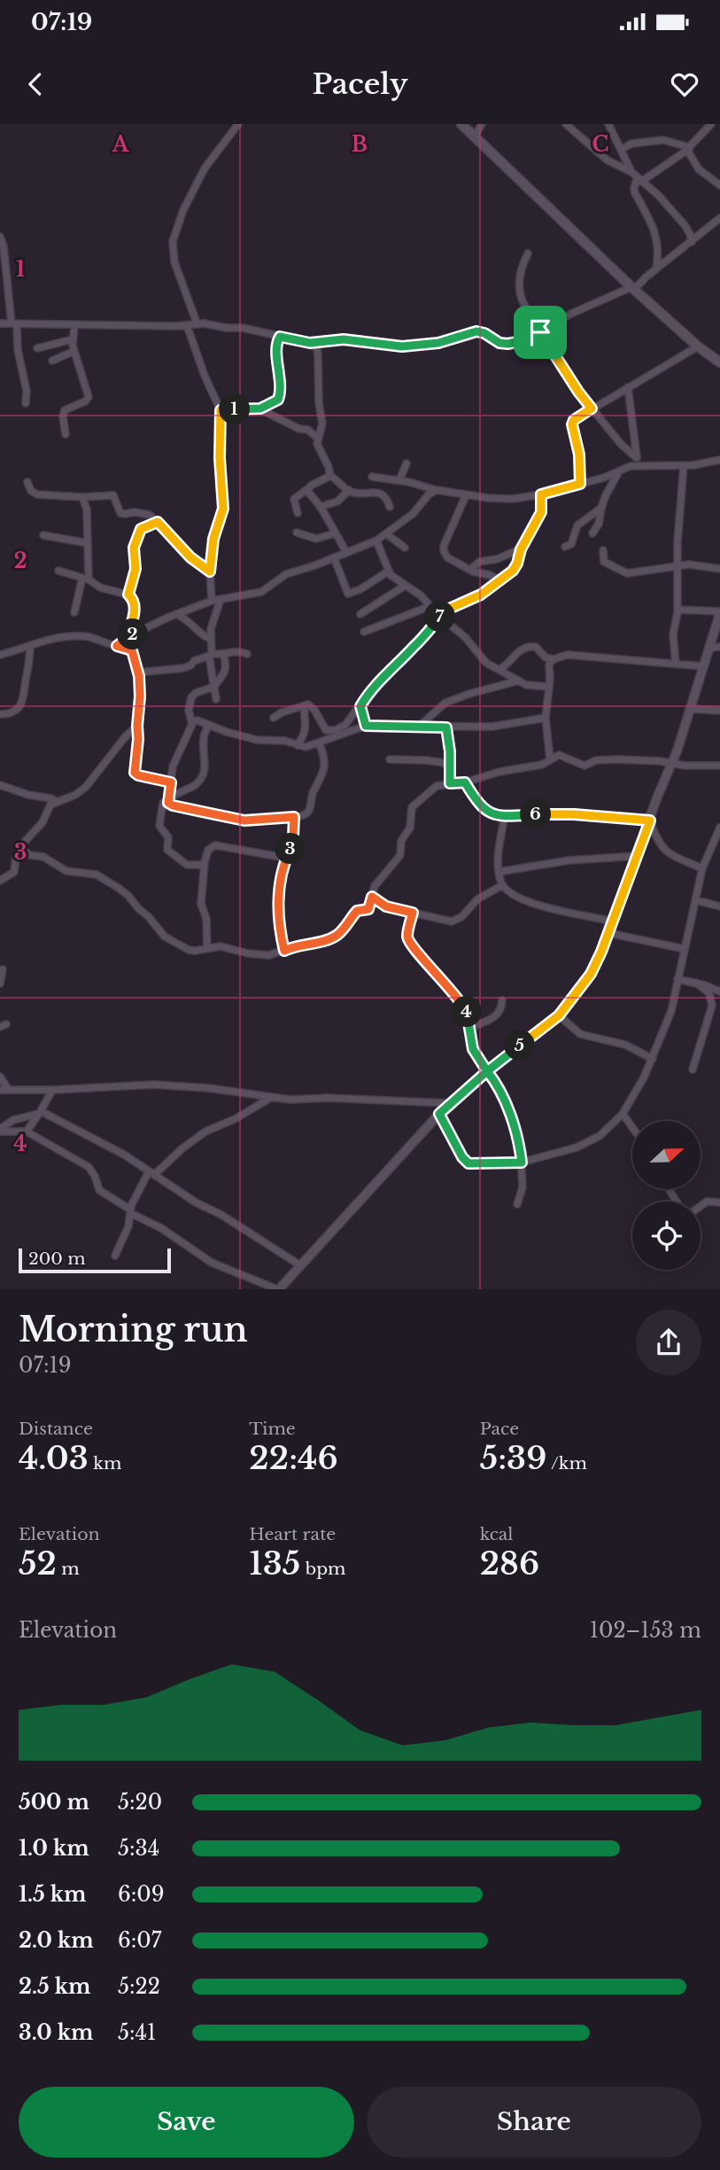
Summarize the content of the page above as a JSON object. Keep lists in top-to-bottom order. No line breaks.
{"scale_bar":"200 m","north":"right","page":{"status":"07:19","header":"Pacely","pins":["1","7","2","6","3","4","5"],"scale":"200 m","heading":["Morning run","07:19"],"stats":[["Distance","4.03 km"],["Time","22:46"],["Pace","5:39 /km"],["Elevation","52 m"],["Heart rate","135 bpm"],["kcal","286"]],"chart":["Elevation","102–153 m"],"list":[{"name":"500 m","note":"5:20"},{"name":"1.0 km","note":"5:34"},{"name":"1.5 km","note":"6:09"},{"name":"2.0 km","note":"6:07"},{"name":"2.5 km","note":"5:22"},{"name":"3.0 km","note":"5:41"}],"buttons":["Save","Share"]},"grid":{"columns":["A","B","C"],"rows":["1","2","3","4"]}}
